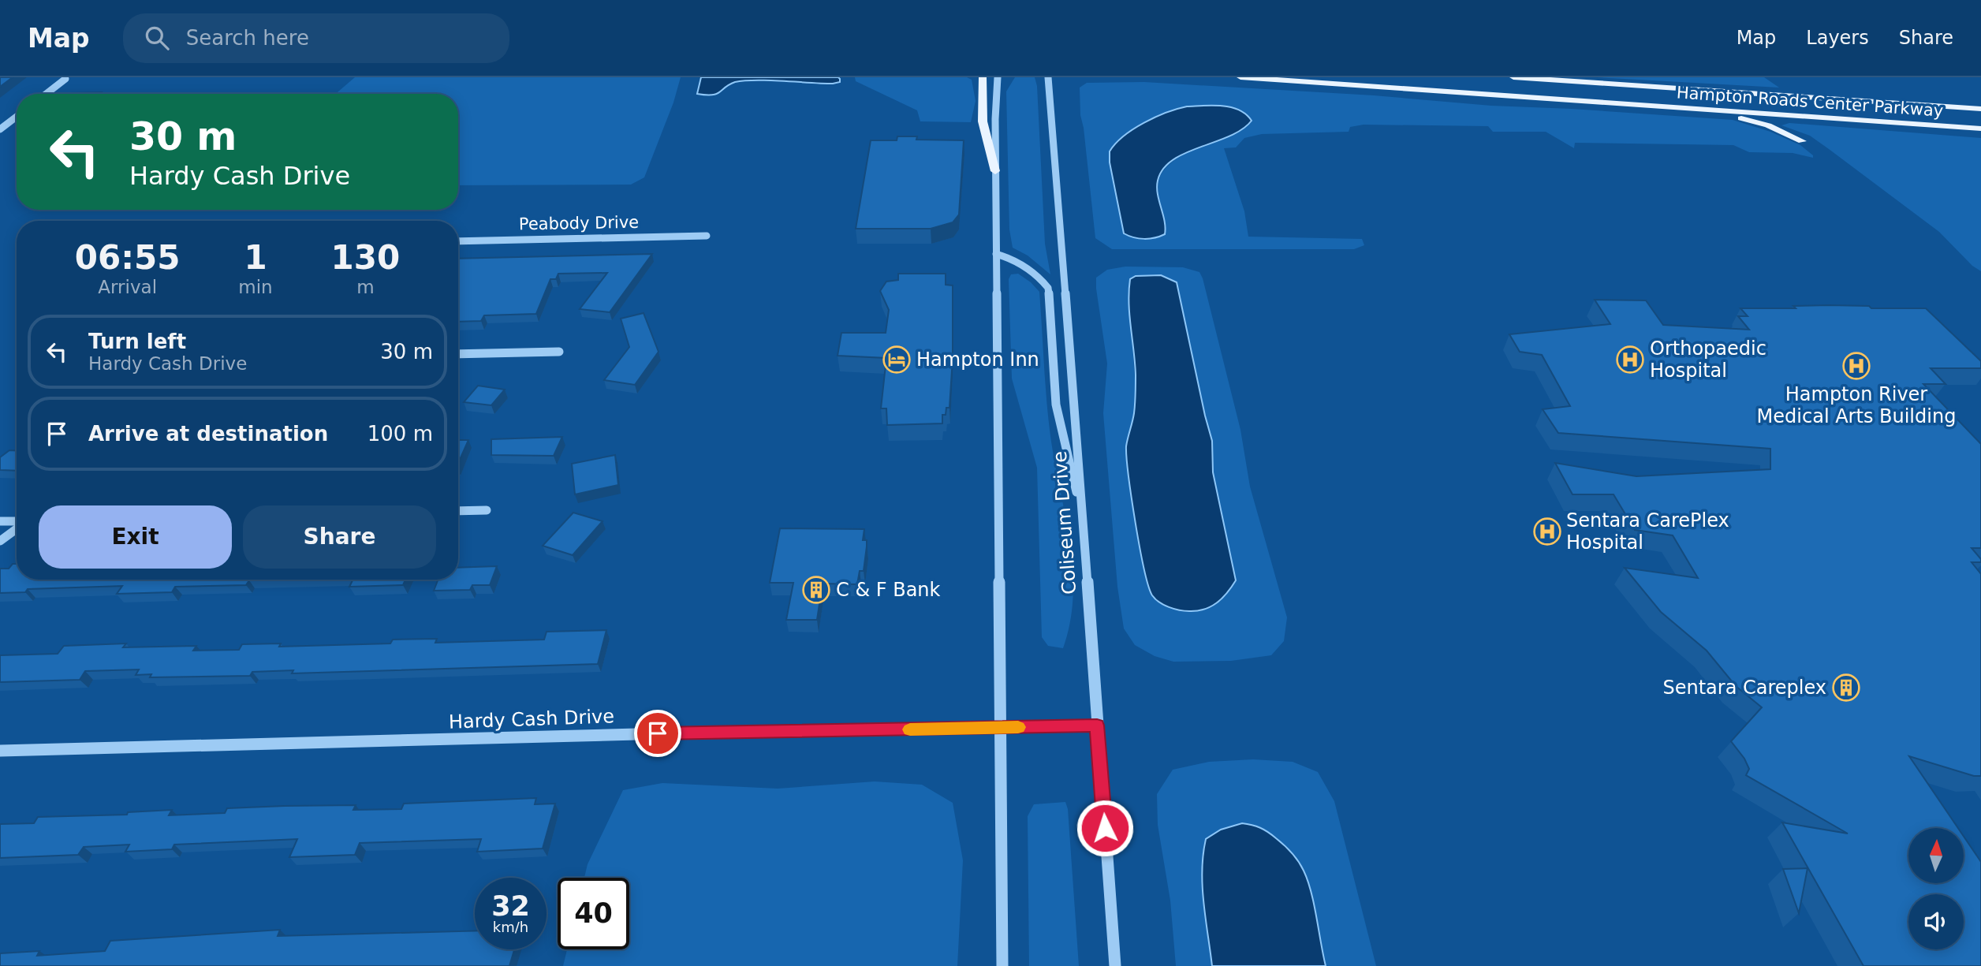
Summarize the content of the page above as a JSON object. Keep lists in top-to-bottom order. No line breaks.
{"streets":{"main road":["Hampton Roads Center Parkway"],"street":["Peabody Drive","Coliseum Drive","Hardy Cash Drive"]},"crossings":[["Coliseum Drive","Hardy Cash Drive"]],"places":{"hotel":["Hampton Inn"],"hospital":["Orthopaedic Hospital","Hampton River Medical Arts Building","Sentara CarePlex Hospital"],"building":["C & F Bank","Sentara Careplex"]},"north":"top","page":{"header":"Map","search":"Search here","nav":["Map","Layers","Share"],"turn":["30 m","Hardy Cash Drive"],"eta":["06:55","Arrival","1","min","130","m"],"list":[{"name":"Turn left","note":"Hardy Cash Drive","value":"30 m"},{"name":"Arrive at destination","value":"100 m"}],"buttons":["Exit","Share"],"speed":"32 km/h","limit":"40"}}
